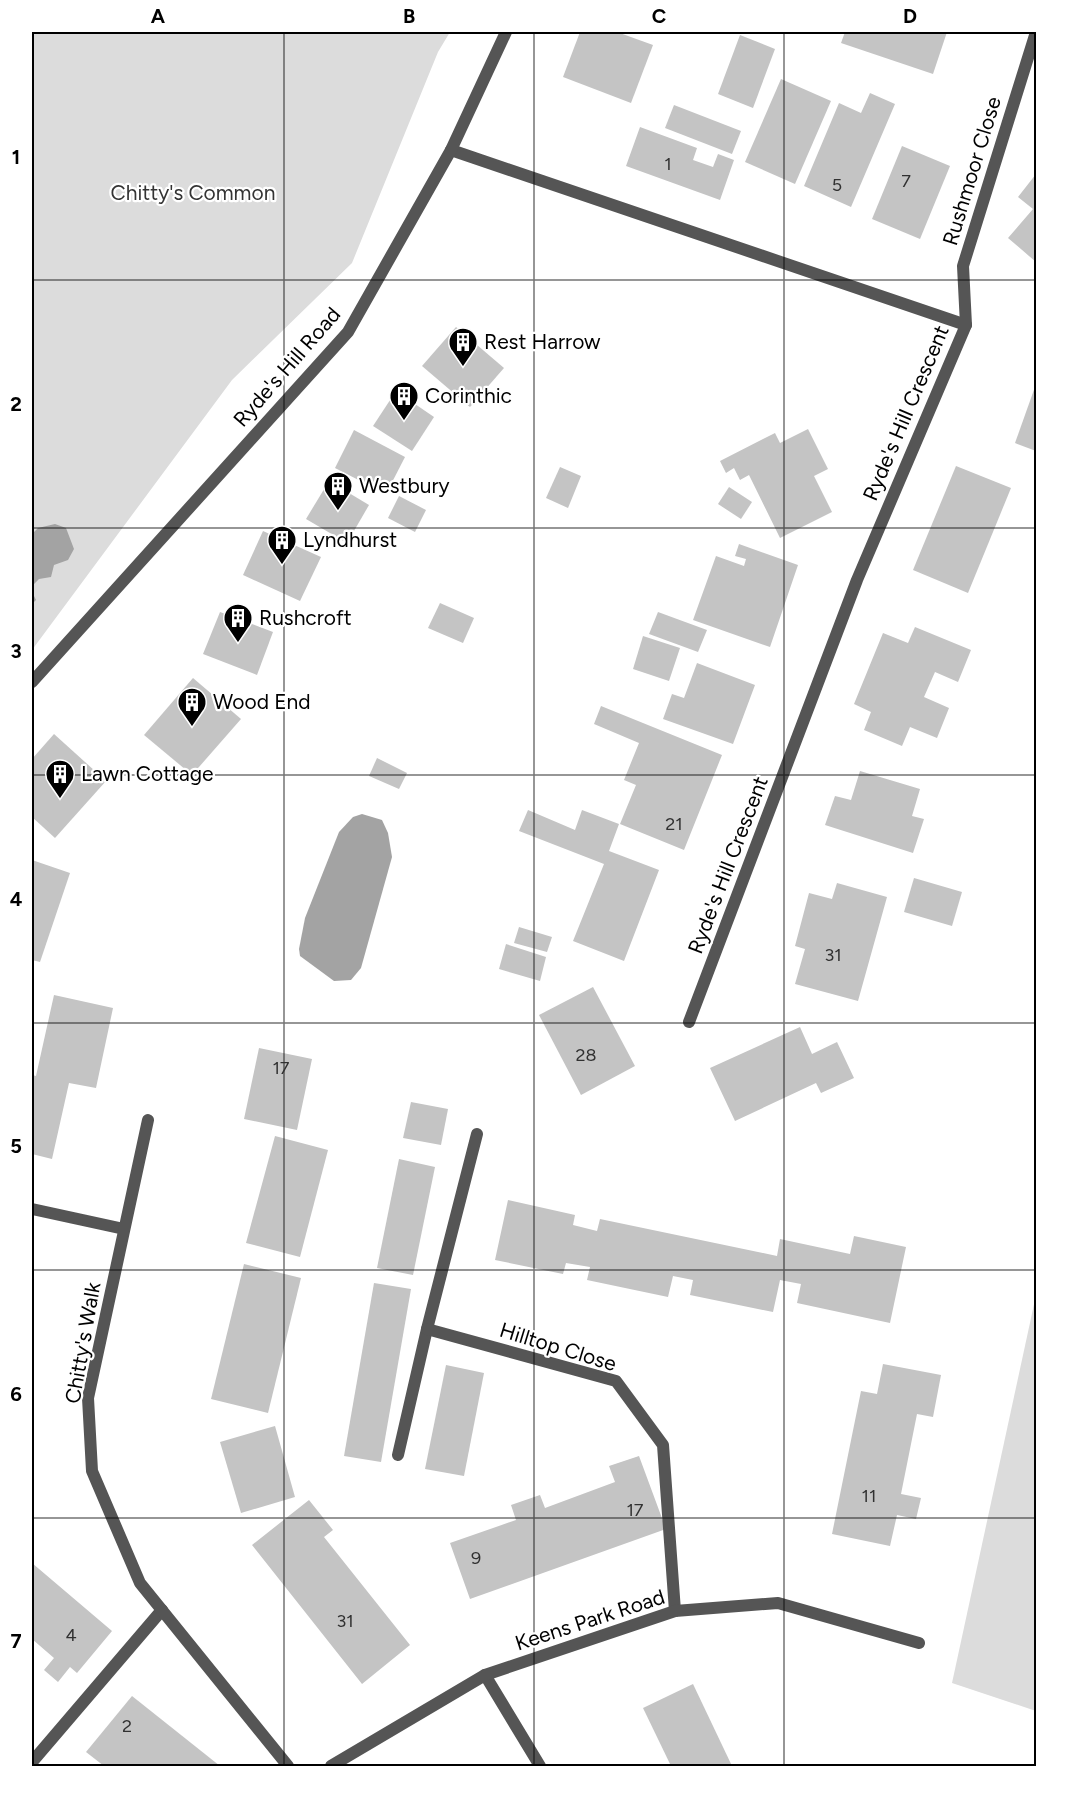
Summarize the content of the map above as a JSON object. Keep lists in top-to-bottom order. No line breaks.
{"streets":{"street":["Rushmoor Close","Ryde's Hill Road","Ryde's Hill Crescent","Chitty's Walk","Hilltop Close","Keens Park Road"]},"crossings":[["Rushmoor Close","Ryde's Hill Crescent"],["Ryde's Hill Road","Ryde's Hill Crescent"],["Hilltop Close","Keens Park Road"]],"parks":["Chitty's Common"],"places":{"building":["Rest Harrow","Corinthic","Westbury","Lyndhurst","Rushcroft","Wood End","Lawn Cottage"]},"house_numbers":["1","7","5","21","31","28","17","11","17","9","31","4","2"],"grid":{"columns":["A","B","C","D"],"rows":["1","2","3","4","5","6","7"]}}
